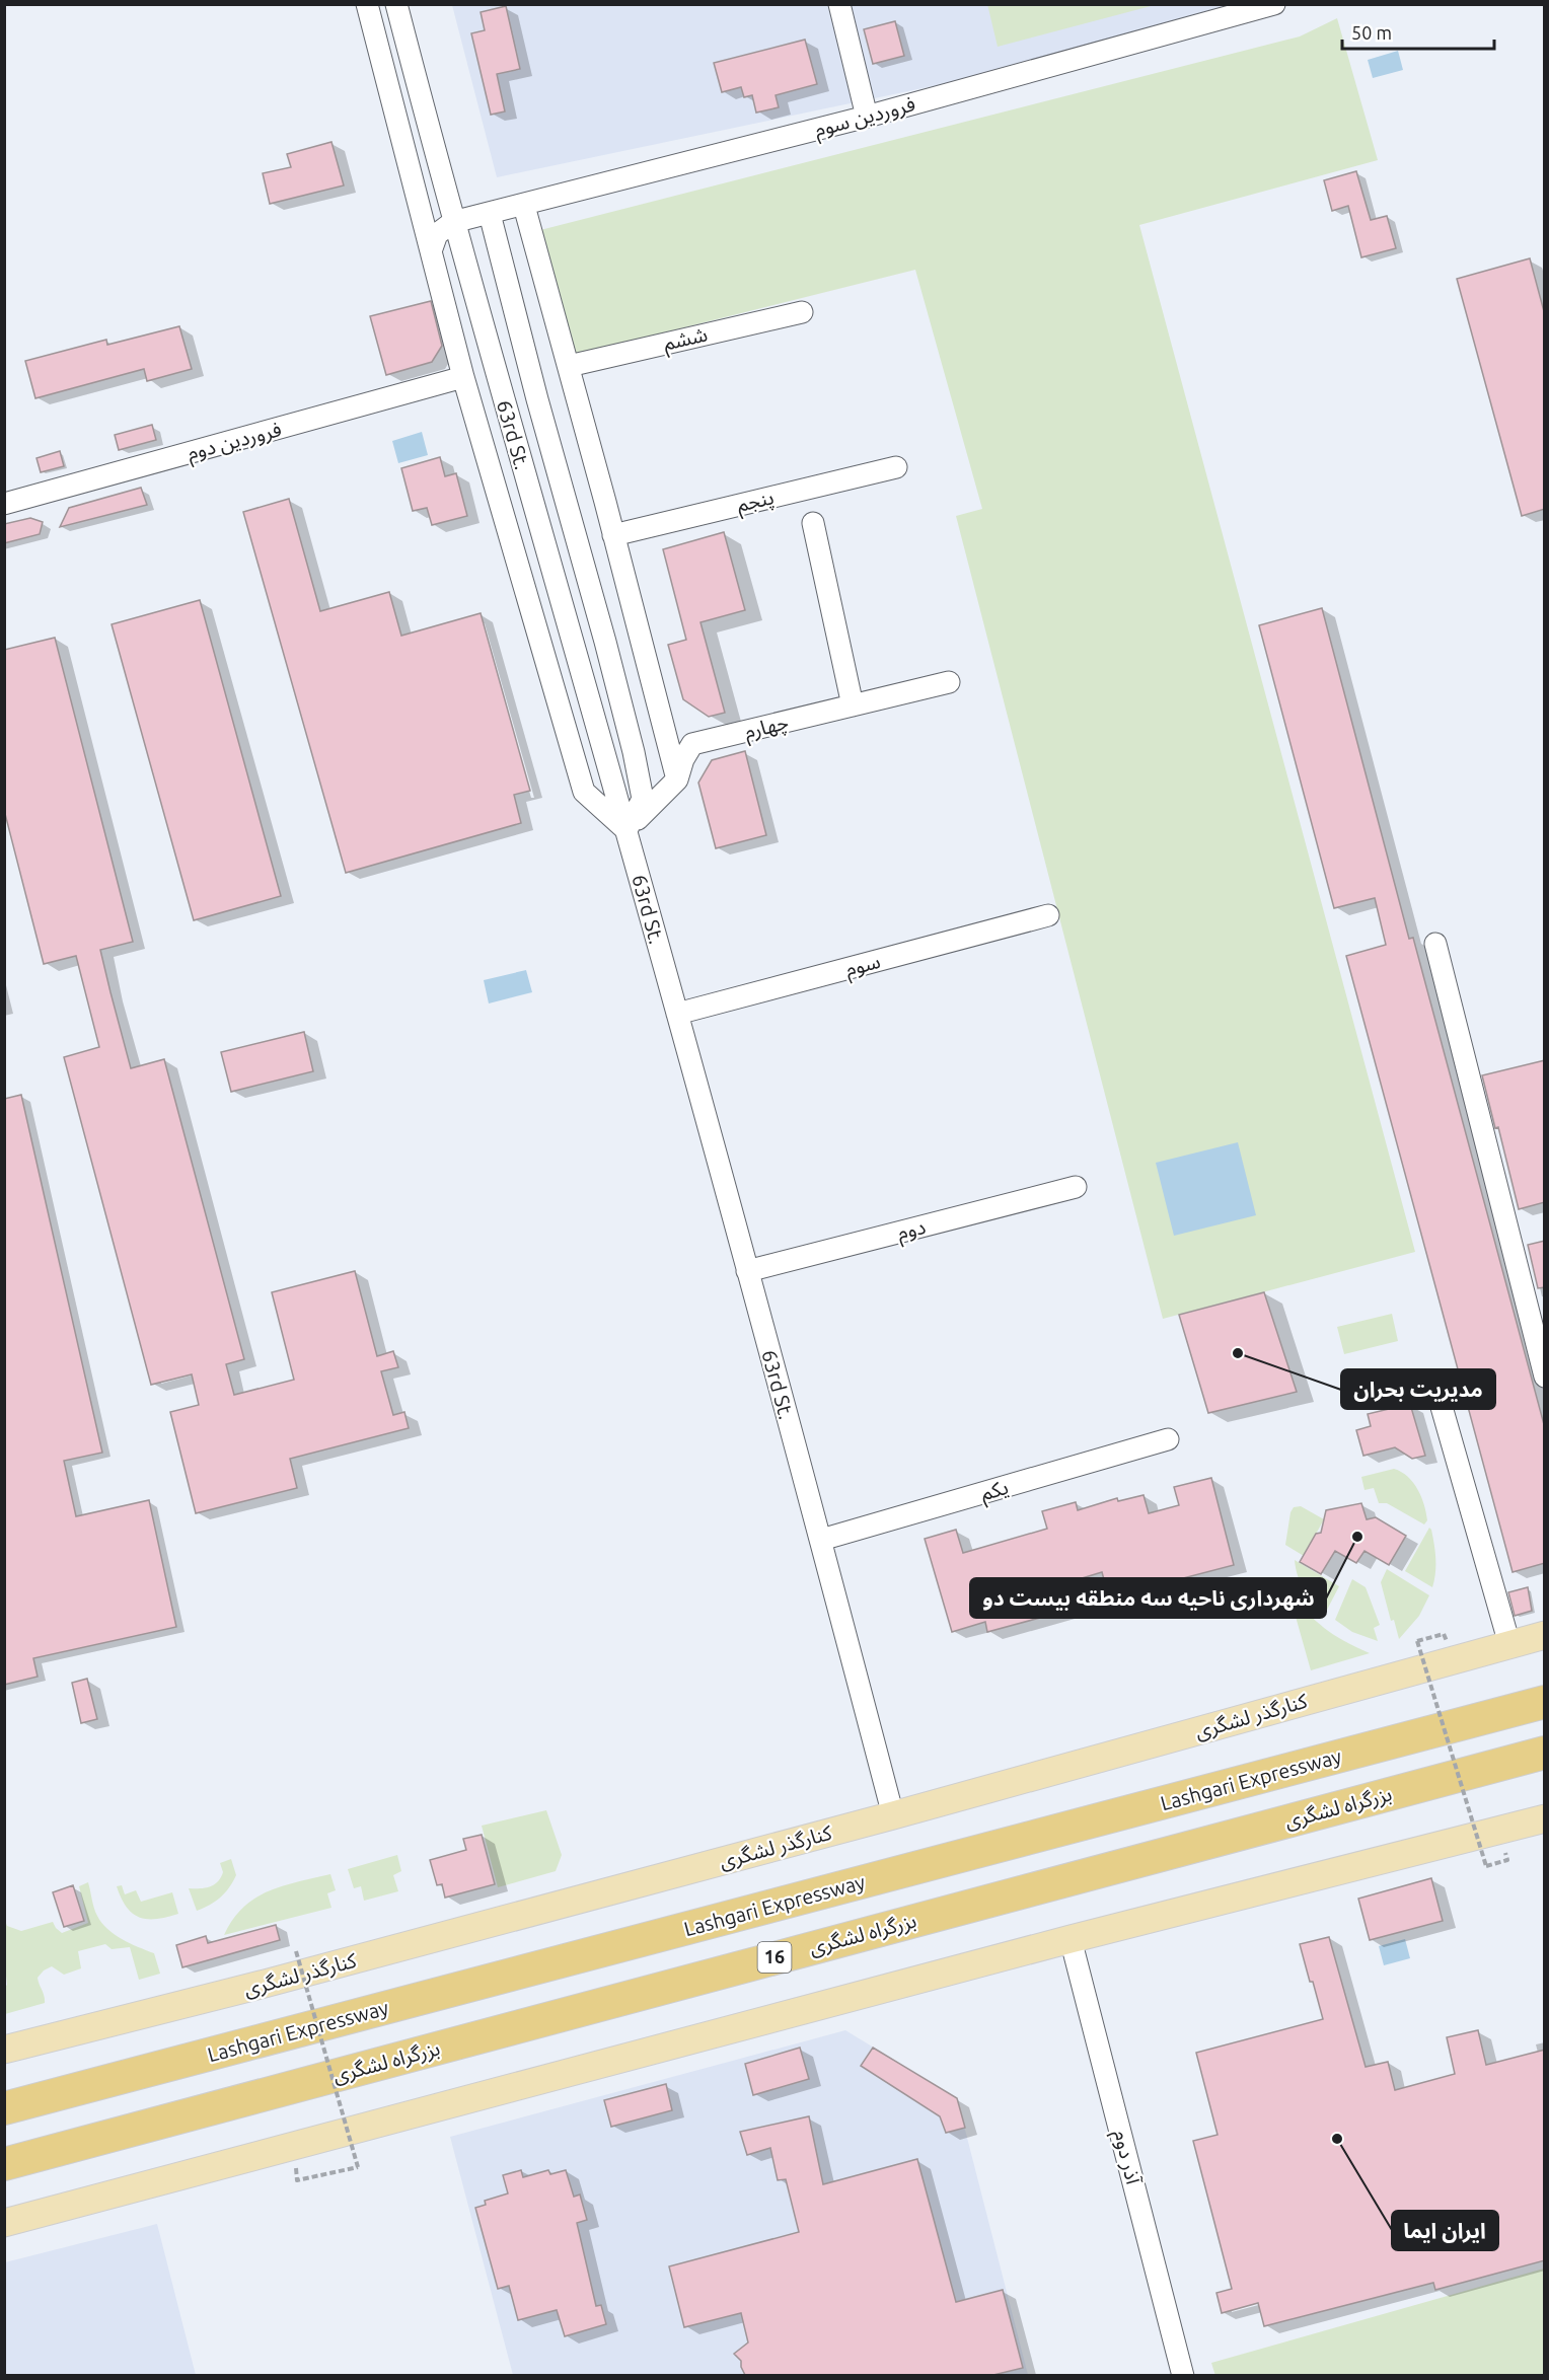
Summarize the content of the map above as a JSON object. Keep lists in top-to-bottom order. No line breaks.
{"streets":{"highway":["Lashgari Expressway","بزرگراه لشگری","16"],"main road":["کنارگذر لشگری"],"street":["فروردین سوم","ششم","63rd St.","فروردین دوم","پنجم","چهارم","سوم","دوم","یکم","آذر دوم"]},"crossings":[["فروردین سوم","63rd St."],["63rd St.","چهارم"],["63rd St.","سوم"],["63rd St.","دوم"],["63rd St.","یکم"],["63rd St.","کنارگذر لشگری"]],"places":["مدیریت بحران","شهرداری ناحیه سه منطقه بیست دو","ایران ایما"],"scale_bar":"50 m"}
